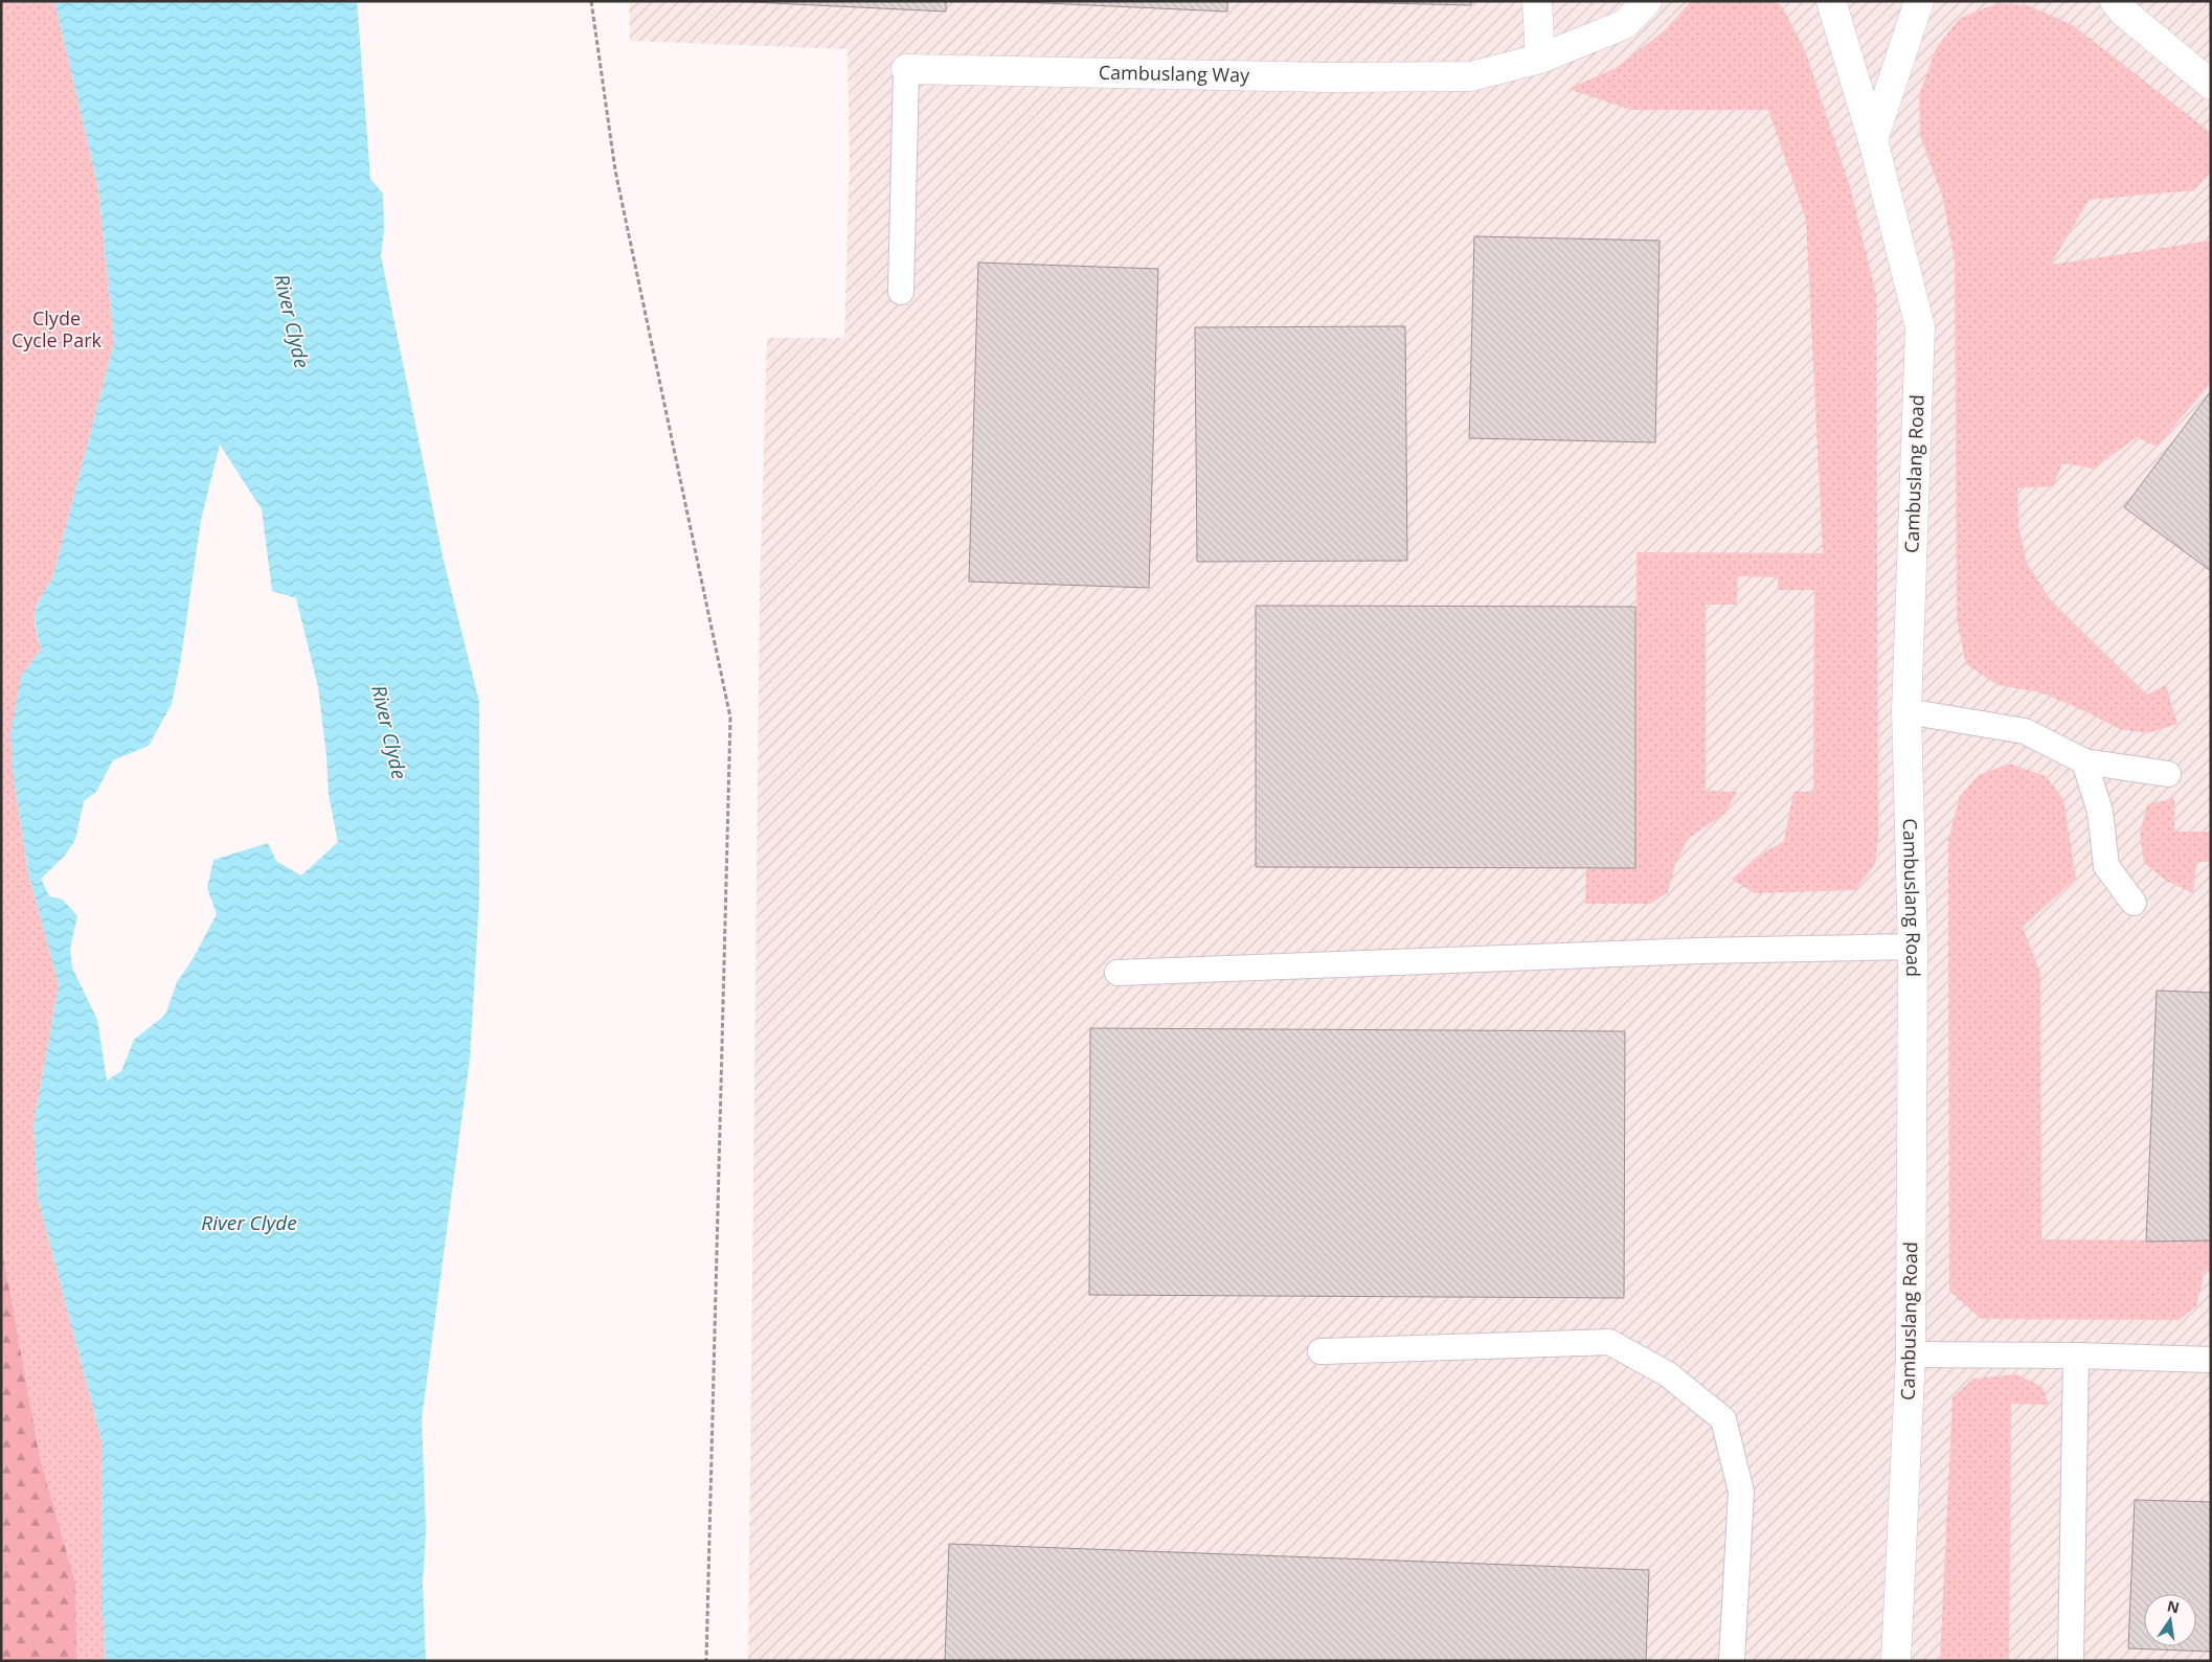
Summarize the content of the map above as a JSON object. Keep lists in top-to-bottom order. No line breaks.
{"streets":{"street":["Cambuslang Way","Cambuslang Road"]},"water":["River Clyde"],"parks":["Clyde Cycle Park"],"north":"top"}
